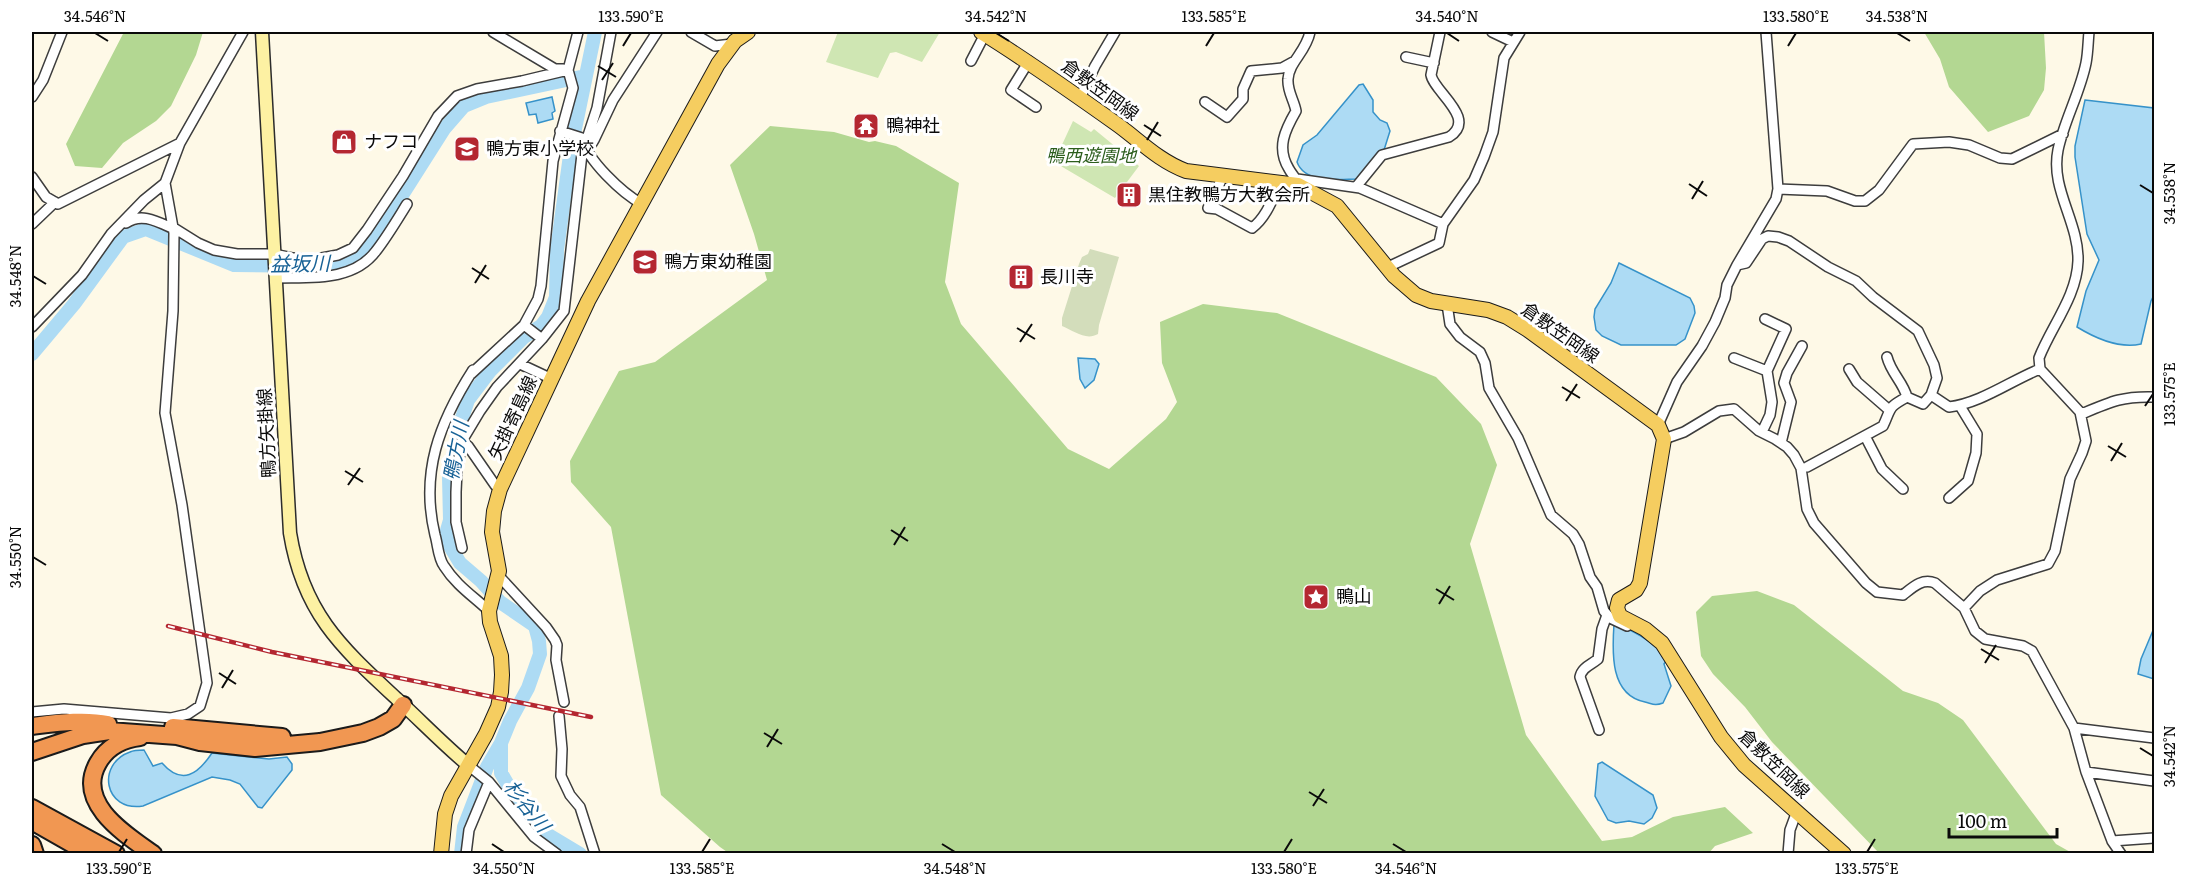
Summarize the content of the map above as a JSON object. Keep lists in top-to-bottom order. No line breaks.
{"streets":{"main road":["倉敷笠岡線","矢掛寄島線","鴨方矢掛線"]},"crossings":[["矢掛寄島線","鴨方矢掛線"]],"water":["益坂川","鴨方川","杉谷川"],"parks":["鴨西遊園地"],"places":{"temple":["鴨神社"],"shop":["ナフコ"],"school or university":["鴨方東小学校","鴨方東幼稚園"],"building":["黒住教鴨方大教会所","長川寺"],"place":["鴨山"]},"scale_bar":"100 m","coordinates":["34.546°N","133.590°E","34.542°N","133.585°E","34.540°N","133.580°E","34.538°N","34.548°N","133.575°E","34.550°N"]}
